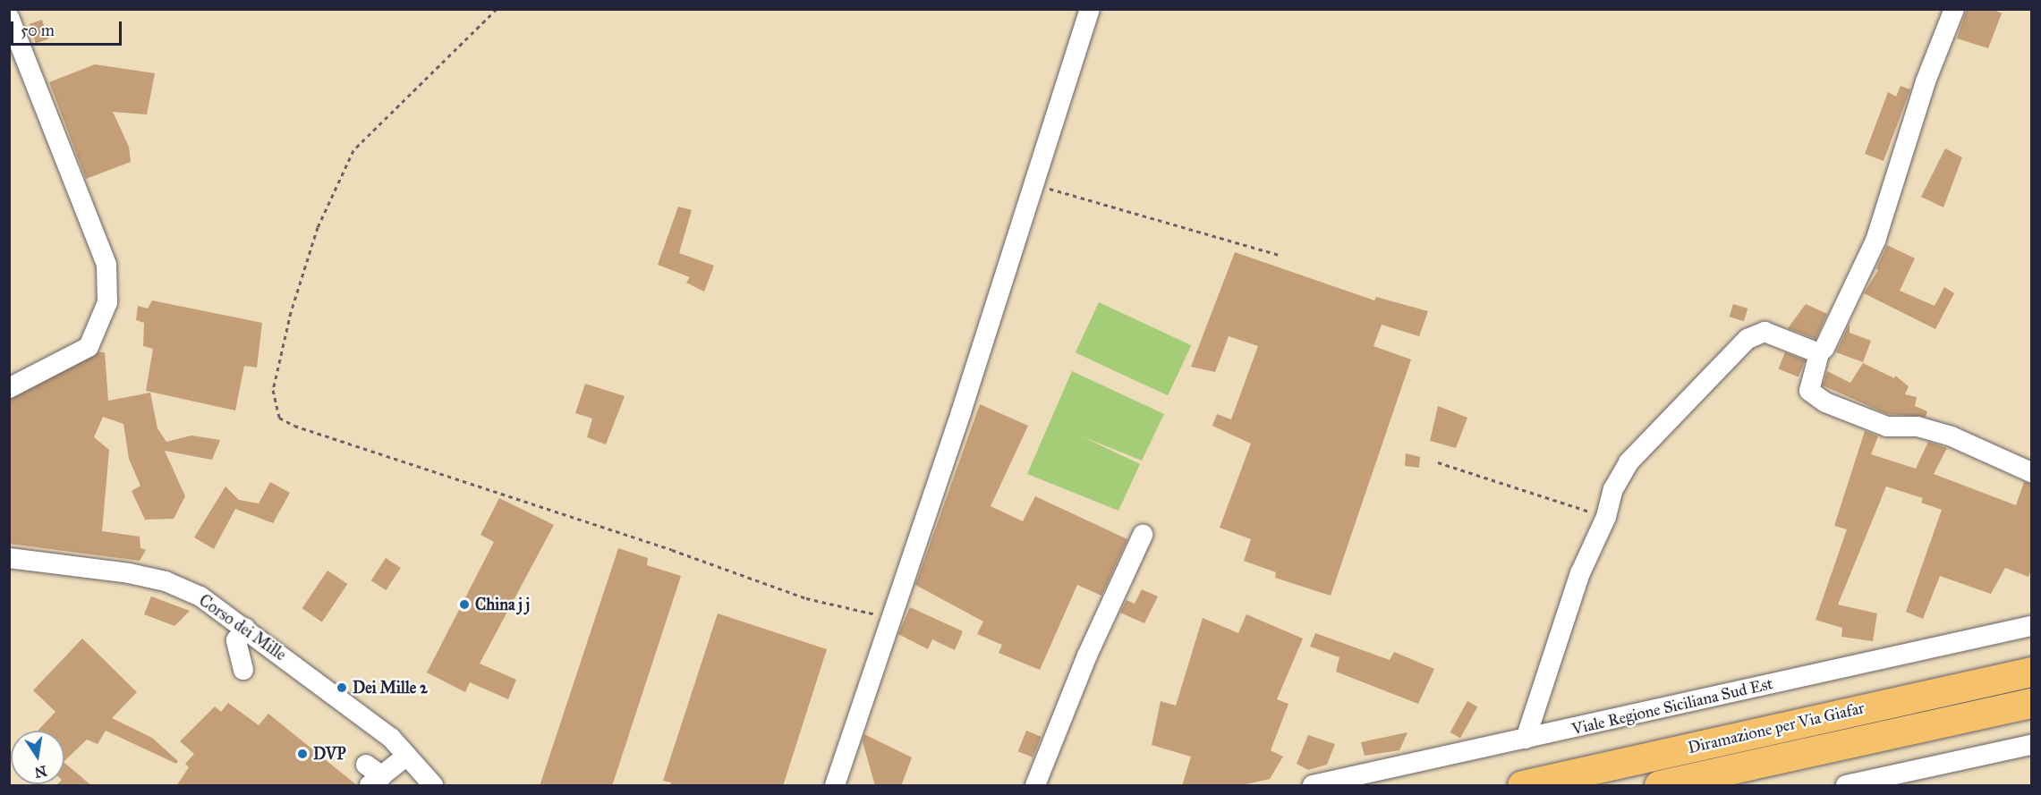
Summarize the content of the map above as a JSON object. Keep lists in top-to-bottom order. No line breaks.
{"streets":{"highway":["Diramazione per Via Giafar"],"street":["Corso dei Mille","Viale Regione Siciliana Sud Est"]},"places":["China j j","Dei Mille 2","DVP"],"scale_bar":"50 m","north":"bottom"}
